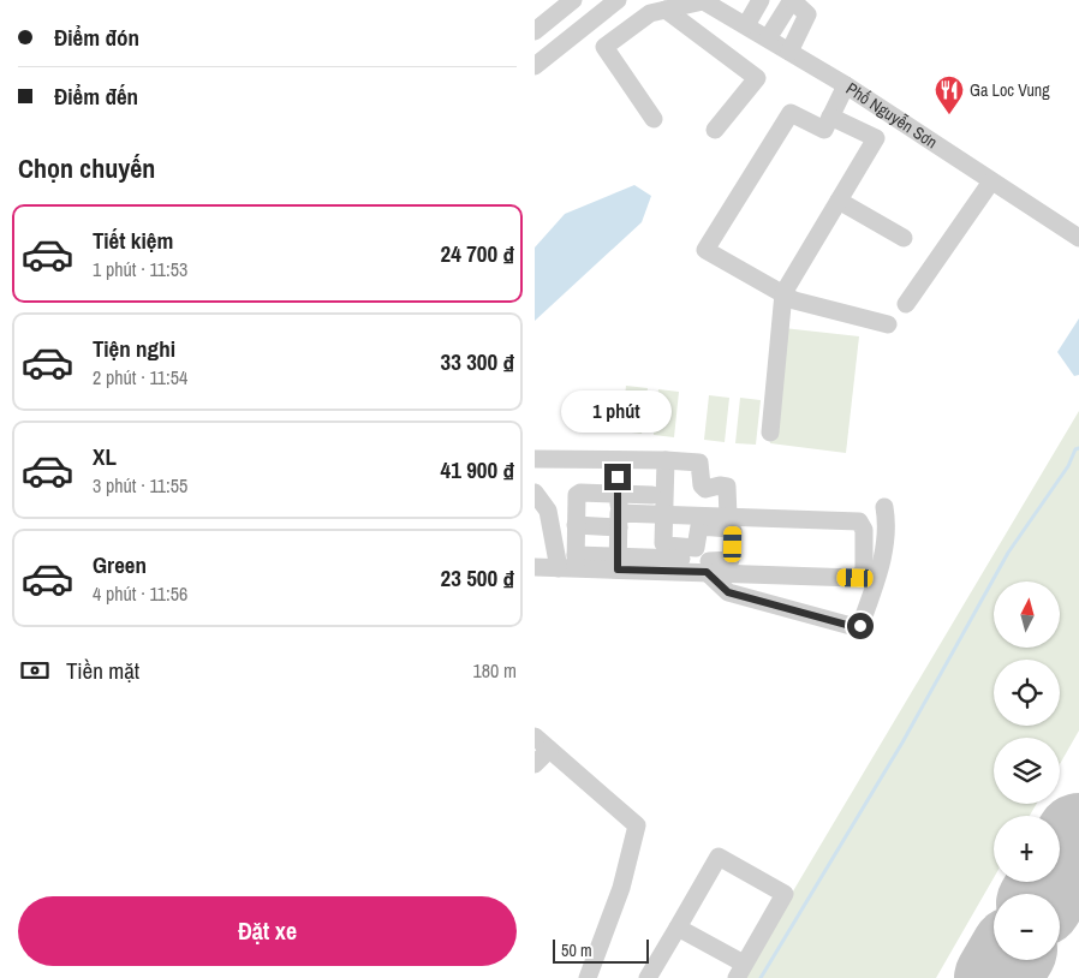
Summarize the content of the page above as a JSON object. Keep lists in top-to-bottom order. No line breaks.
{"streets":{"street":["Phố Nguyễn Sơn"]},"places":{"restaurant":["Ga Loc Vung"]},"scale_bar":"50 m","north":"top","page":{"banner":["Điểm đón","Điểm đến"],"heading":"Chọn chuyến","list":[{"name":"Tiết kiệm","note":"1 phút · 11:53","value":"24 700 ₫"},{"name":"Tiện nghi","note":"2 phút · 11:54","value":"33 300 ₫"},{"name":"XL","note":"3 phút · 11:55","value":"41 900 ₫"},{"name":"Green","note":"4 phút · 11:56","value":"23 500 ₫"}],"bubble":"1 phút","map_buttons":["+","−"],"pay":["Tiền mặt","180 m"],"buttons":"Đặt xe","scale":"50 m"}}
